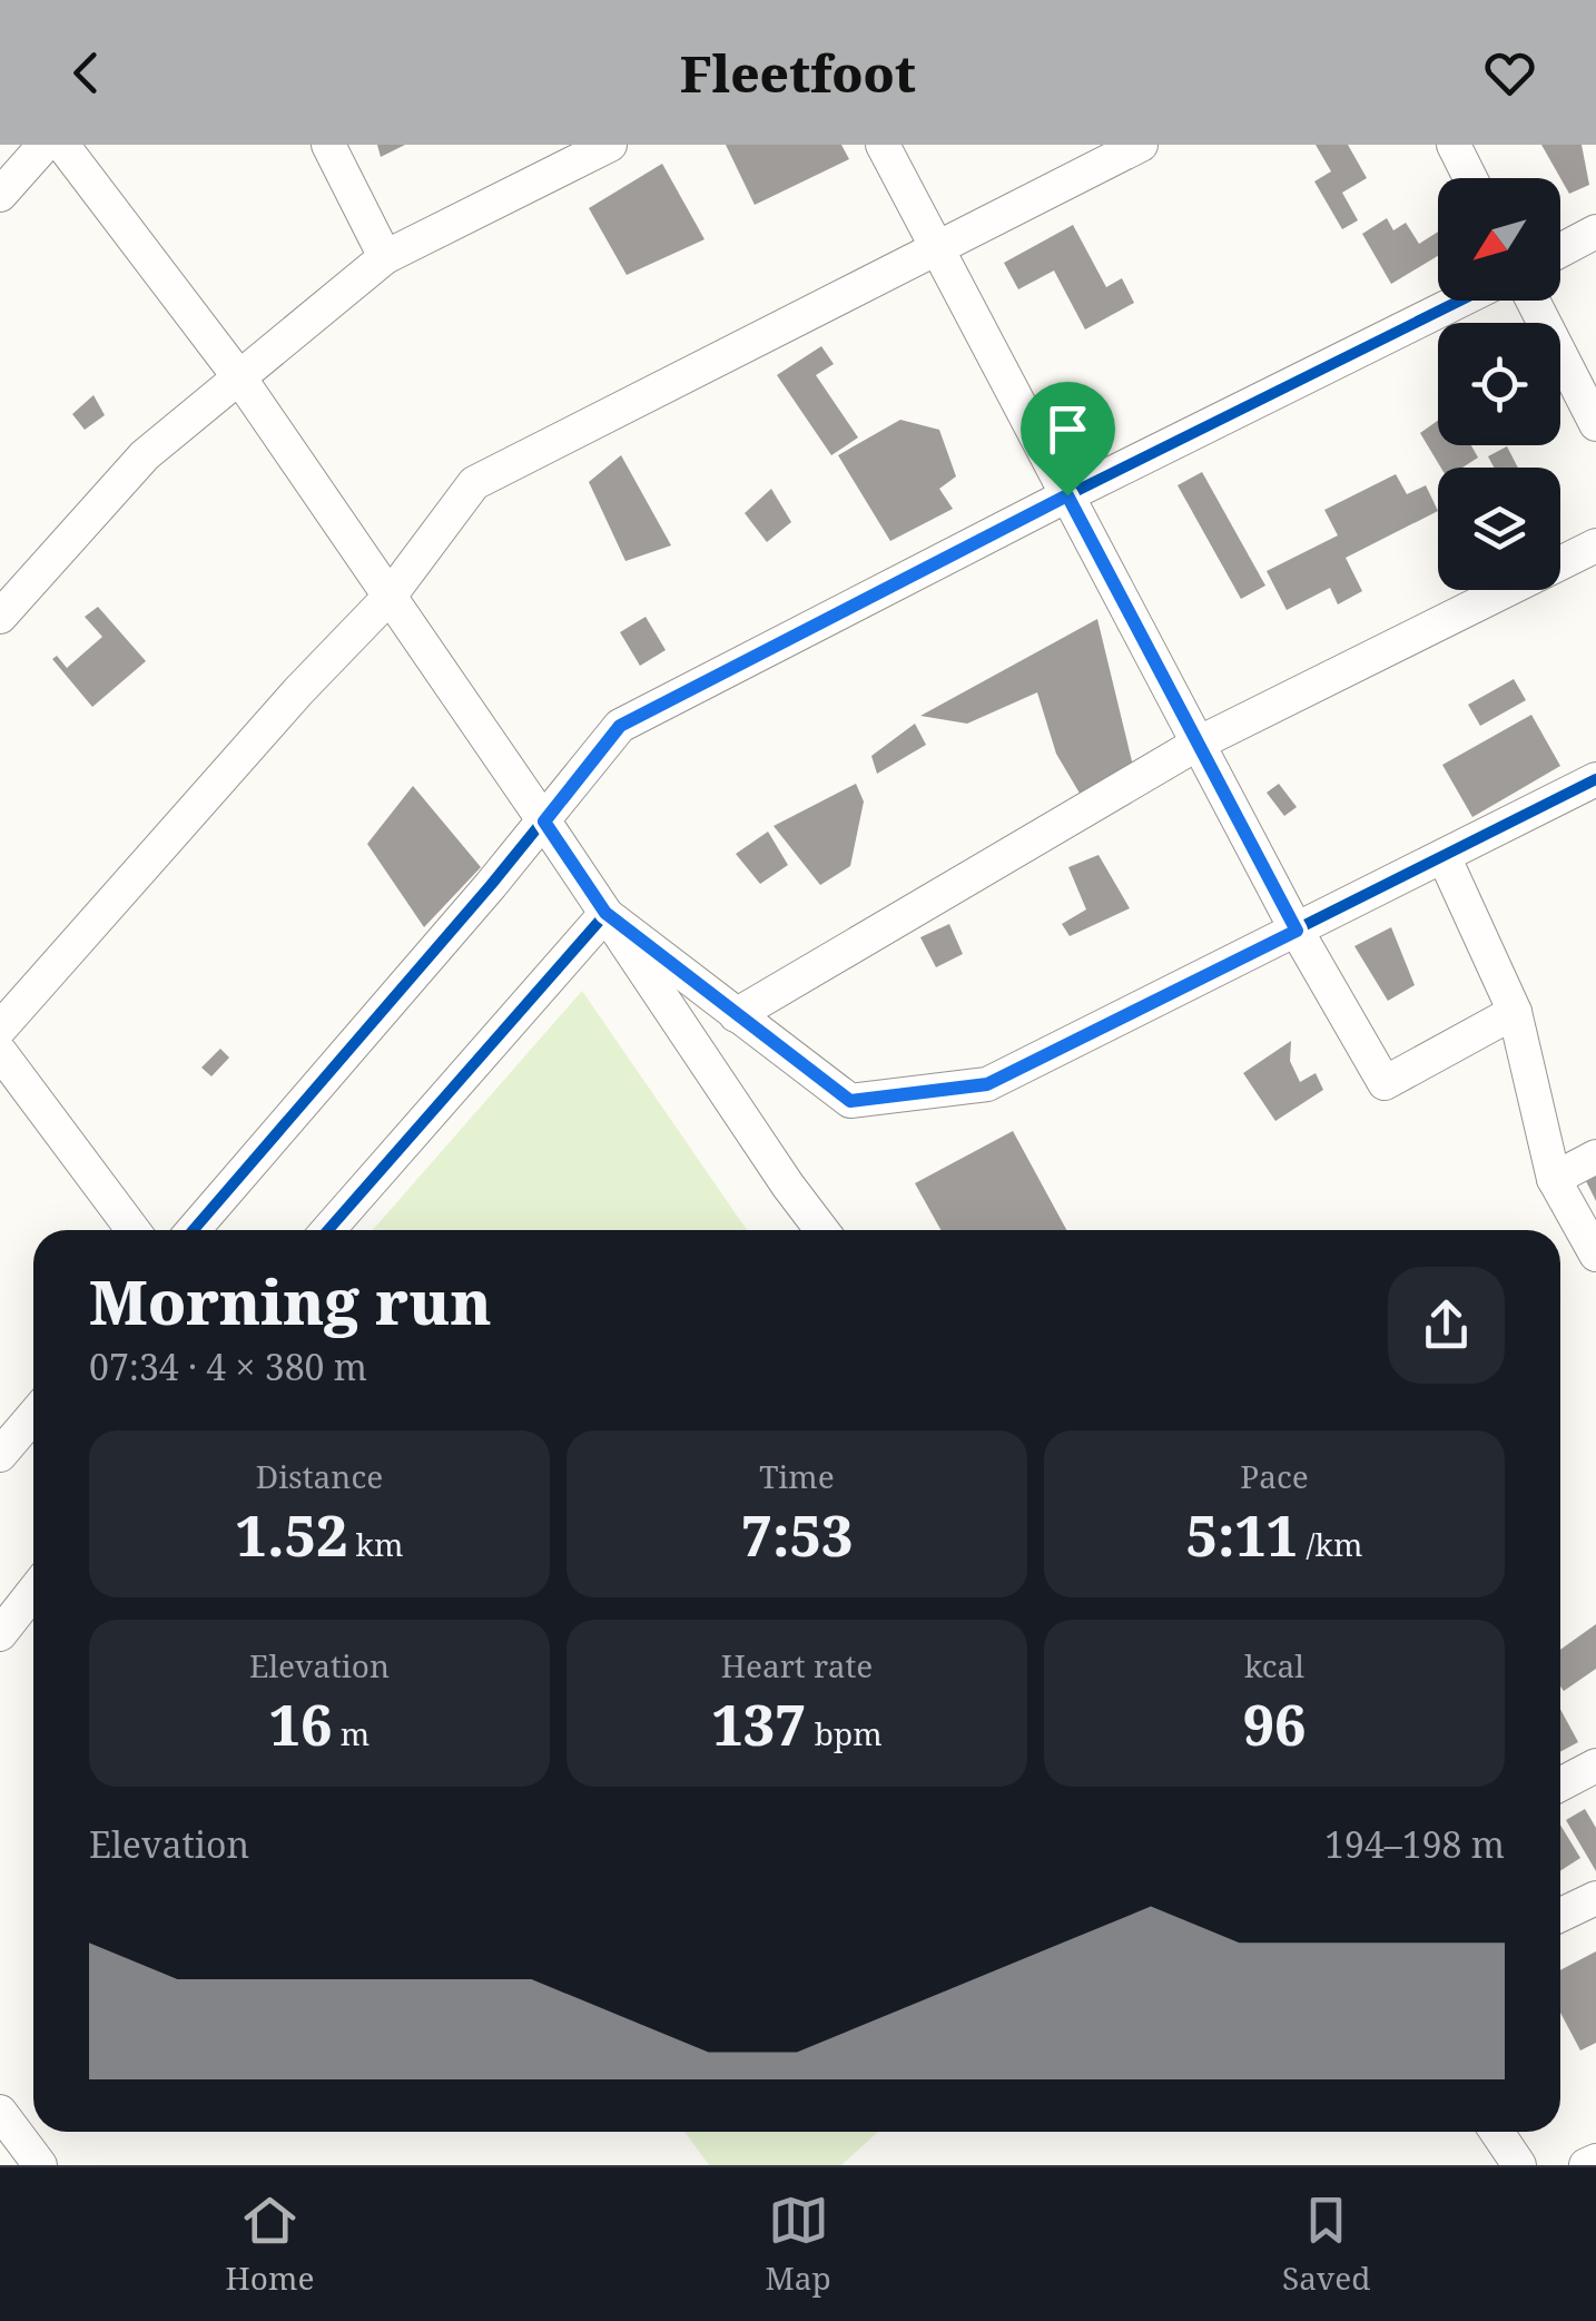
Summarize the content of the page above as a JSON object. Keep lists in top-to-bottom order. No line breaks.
{"north":"bottom left","page":{"header":"Fleetfoot","heading":["Morning run","07:34 · 4 × 380 m"],"stats":[["Distance","1.52 km"],["Time","7:53"],["Pace","5:11 /km"],["Elevation","16 m"],["Heart rate","137 bpm"],["kcal","96"]],"chart":["Elevation","194–198 m"],"tabs":["Home","Map","Saved"]}}
